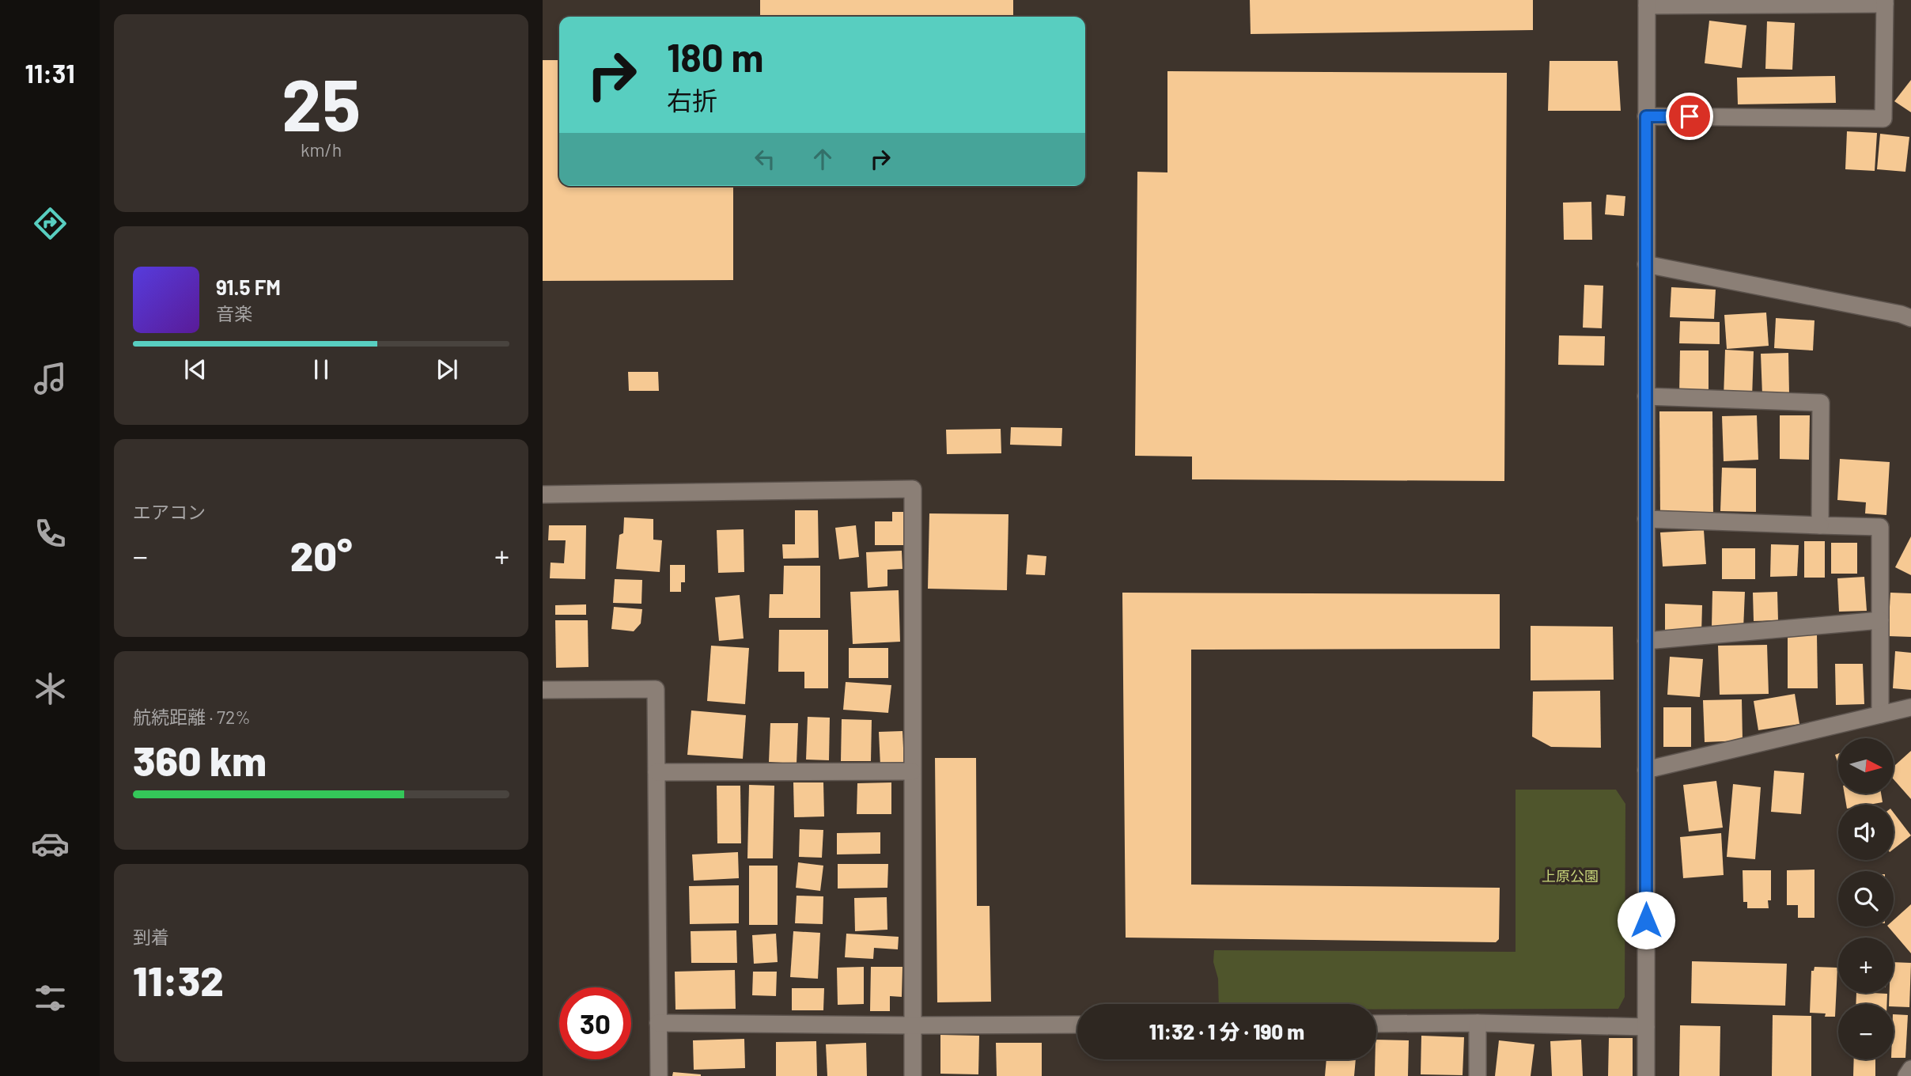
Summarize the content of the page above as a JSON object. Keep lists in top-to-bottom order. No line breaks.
{"parks":["上原公園"],"north":"right","page":{"tabs":"11:31","tile":[["25","km/h"],"エアコン",["航続距離 · 72%","360 km"],["到着","11:32"]],"turn":["180 m","右折"],"song":["91.5 FM","音楽"],"heat":["−","20°","+"],"map_buttons":["+","−"],"limit":"30","trip":"11:32 · 1 分 · 190 m"}}
